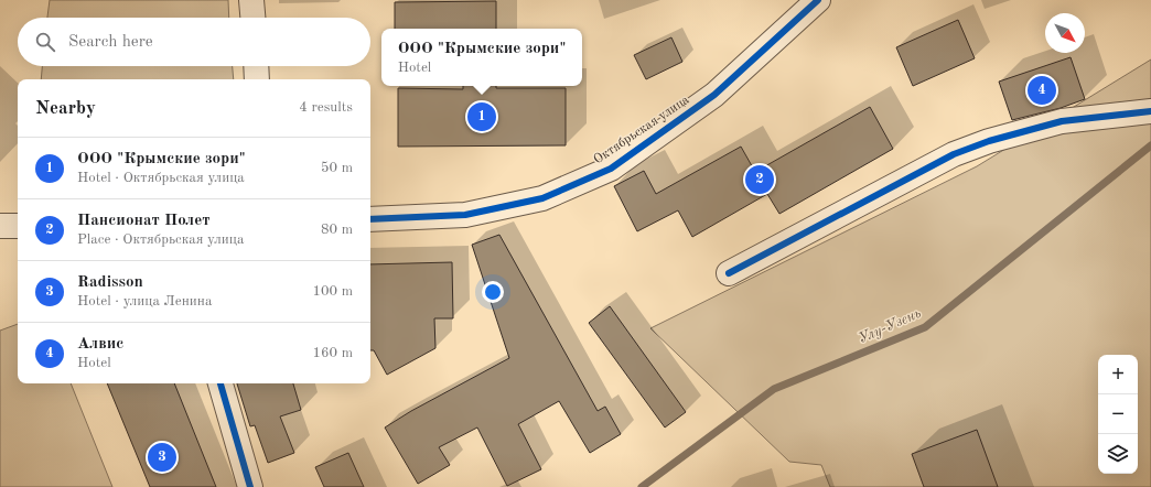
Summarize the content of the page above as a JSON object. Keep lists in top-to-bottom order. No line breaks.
{"streets":{"street":["Октябрьская улица"]},"water":["Улу-Узень"],"north":"bottom right","page":{"search":"Search here","popup":["ООО \"Крымские зори\"","Hotel"],"pins":["4","1","2","3"],"heading":["Nearby","4 results"],"list":[{"mark":"1","name":"ООО \"Крымские зори\"","note":"Hotel · Октябрьская улица","value":"50 m"},{"mark":"2","name":"Пансионат Полет","note":"Place · Октябрьская улица","value":"80 m"},{"mark":"3","name":"Radisson","note":"Hotel · улица Ленина","value":"100 m"},{"mark":"4","name":"Алвис","note":"Hotel","value":"160 m"}],"map_buttons":["+","−"]}}
